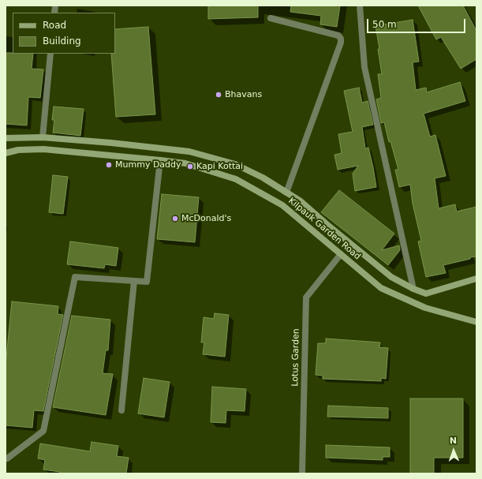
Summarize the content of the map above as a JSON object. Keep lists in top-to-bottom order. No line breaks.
{"streets":{"main road":["Kilpauk Garden Road"],"street":["Lotus Garden"]},"crossings":[["Kilpauk Garden Road","Lotus Garden"]],"places":["Bhavans","Mummy Daddy","Kapi Kottai","McDonald's"],"legend":["Road","Building"],"scale_bar":"50 m","north":"top"}
